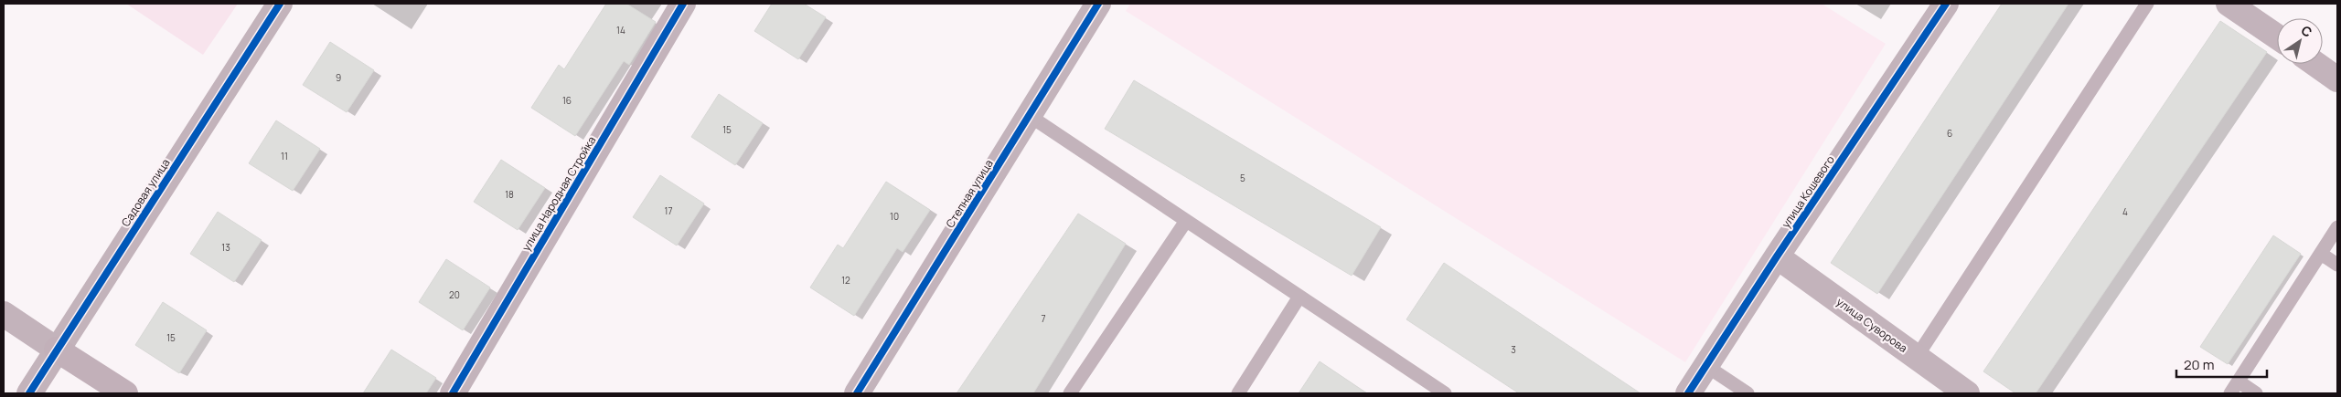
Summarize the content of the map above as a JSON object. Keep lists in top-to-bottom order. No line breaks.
{"streets":{"street":["улица Кошевого","Садовая улица","улица Народная Стройка","Степная улица","улица Суворова"]},"crossings":[["улица Кошевого","улица Суворова"]],"house_numbers":["14","9","16","15","6","11","5","18","17","4","10","13","12","20","7","15","3"],"scale_bar":"20 m","north":"top right"}
